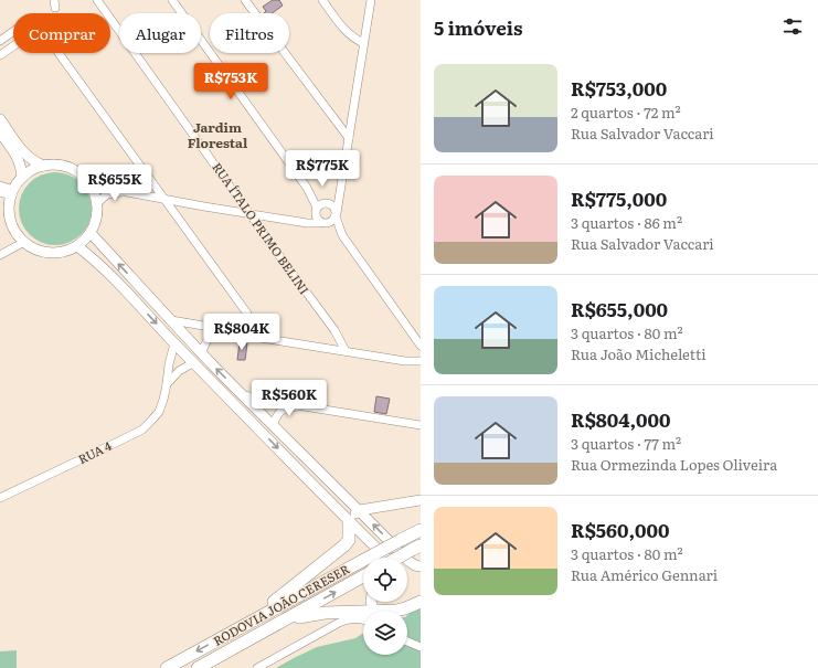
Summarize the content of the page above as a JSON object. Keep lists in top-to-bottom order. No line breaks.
{"streets":{"highway":["RODOVIA JOÃO CERESER"],"street":["RUA ÍTALO PRIMO BELINI","RUA 4"]},"districts":["Jardim Florestal"],"page":{"heading":"5 imóveis","chip":["Comprar","Alugar","Filtros"],"list":[{"name":"R$753,000","note":"2 quartos · 72 m² · Rua Salvador Vaccari"},{"name":"R$775,000","note":"3 quartos · 86 m² · Rua Salvador Vaccari"},{"name":"R$655,000","note":"3 quartos · 80 m² · Rua João Micheletti"},{"name":"R$804,000","note":"3 quartos · 77 m² · Rua Ormezinda Lopes Oliveira"},{"name":"R$560,000","note":"3 quartos · 80 m² · Rua Américo Gennari"}],"price":["R$753K","R$775K","R$655K","R$804K","R$560K"]}}
